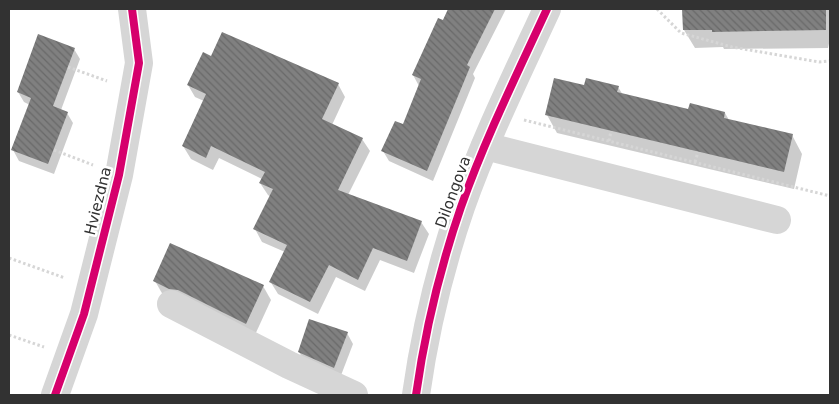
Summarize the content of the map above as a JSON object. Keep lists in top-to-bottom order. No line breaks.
{"streets":{"street":["Dilongova","Hviezdna"]}}
